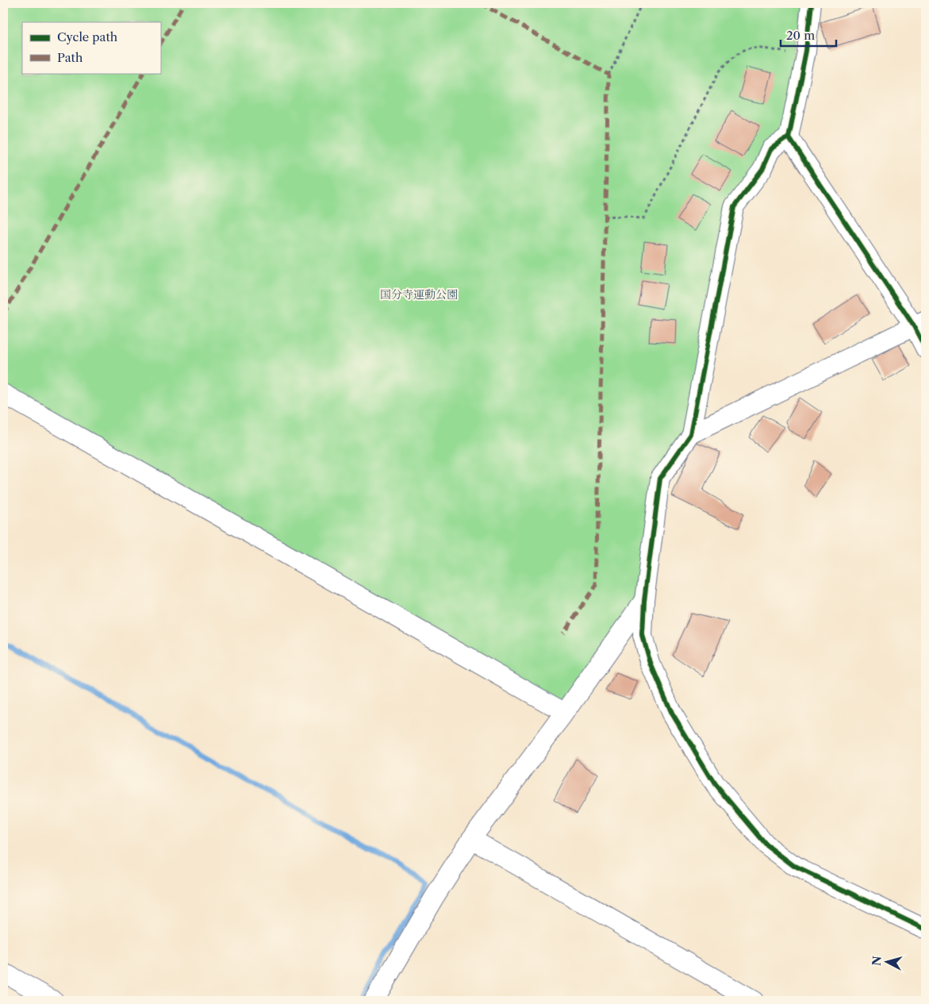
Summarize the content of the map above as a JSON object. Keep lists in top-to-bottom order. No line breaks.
{"parks":["国分寺運動公園"],"legend":["Cycle path","Path"],"scale_bar":"20 m","north":"left"}
